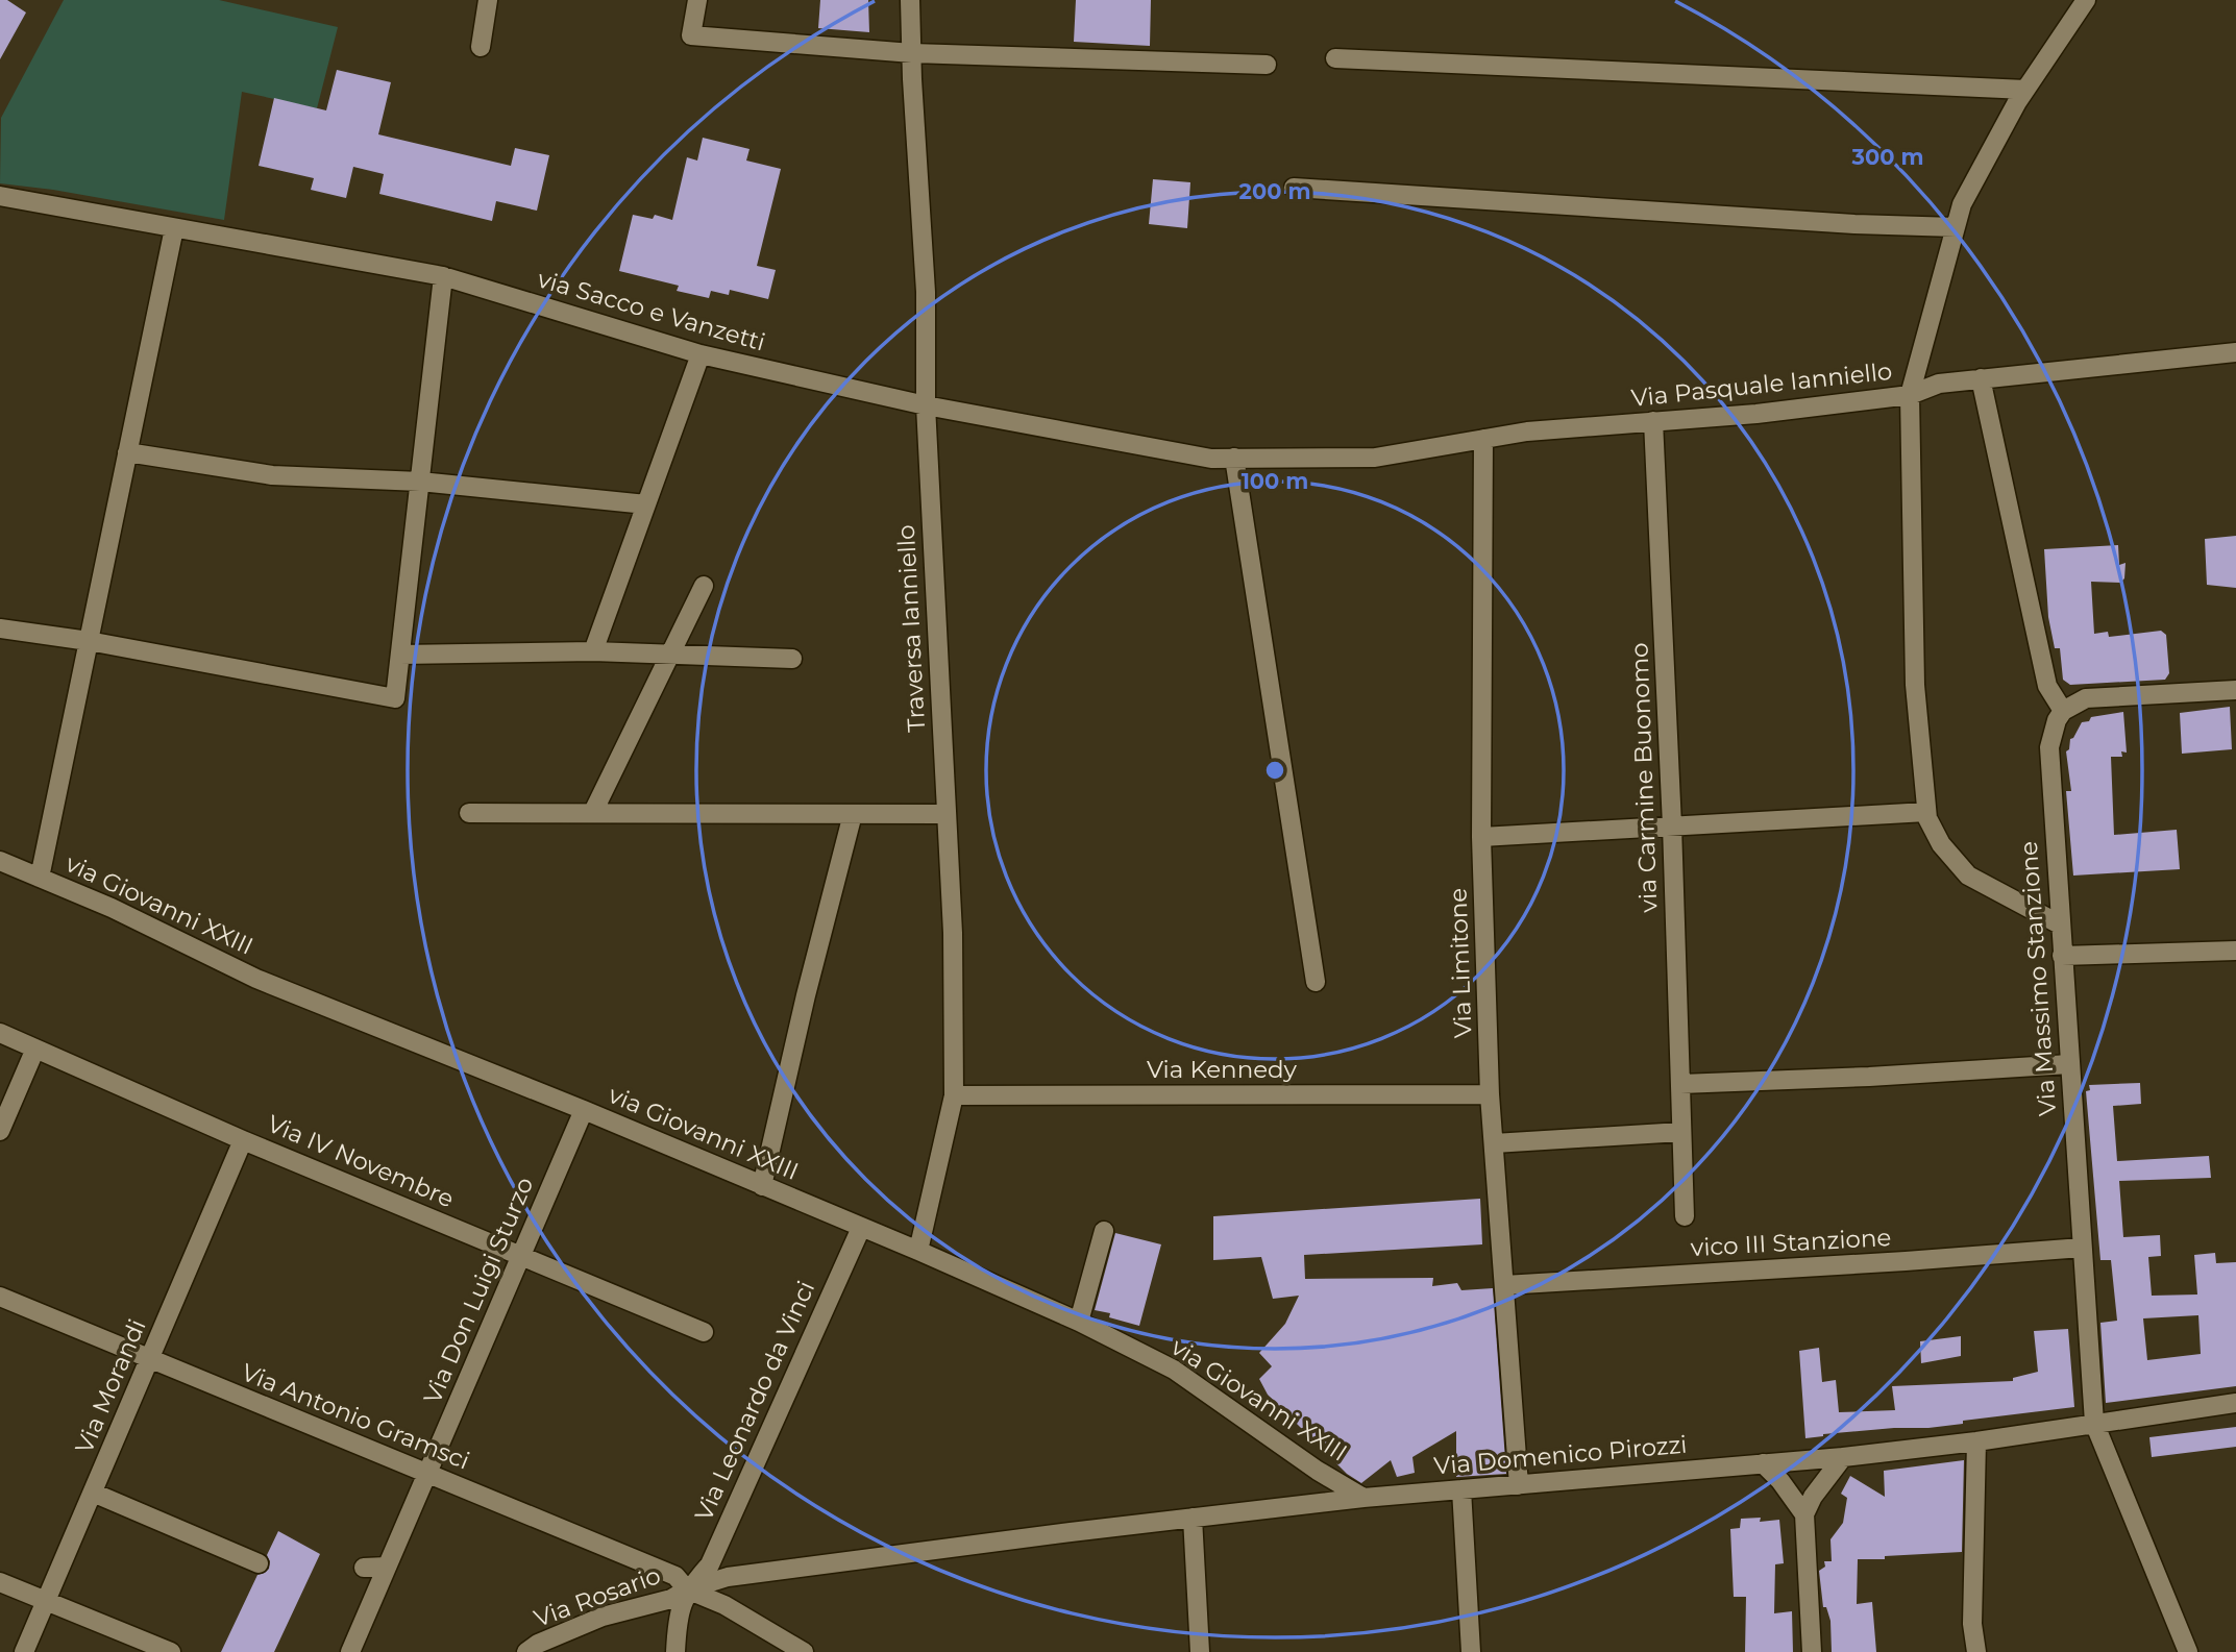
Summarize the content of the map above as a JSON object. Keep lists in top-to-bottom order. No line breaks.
{"streets":{"street":["via Sacco e Vanzetti","Via Pasquale Ianniello","Traversa Ianniello","via Carmine Buonomo","via Giovanni XXIII","Via Limitone","Via Massimo Stanzione","Via Kennedy","Via IV Novembre","vico III Stanzione","Via Don Luigi Sturzo","Via Morandi","Via Leonardo da Vinci","Via Antonio Gramsci","Via Domenico Pirozzi","Via Rosario"]},"crossings":[["via Sacco e Vanzetti","Via Pasquale Ianniello"],["via Sacco e Vanzetti","Traversa Ianniello"],["Via Pasquale Ianniello","via Carmine Buonomo"],["Via Pasquale Ianniello","Via Limitone"],["Traversa Ianniello","via Giovanni XXIII"],["Traversa Ianniello","Via Kennedy"],["via Giovanni XXIII","Via Don Luigi Sturzo"],["via Giovanni XXIII","Via Leonardo da Vinci"],["via Giovanni XXIII","Via Domenico Pirozzi"],["Via Limitone","Via Kennedy"],["Via Limitone","vico III Stanzione"],["Via Limitone","Via Domenico Pirozzi"],["Via Massimo Stanzione","vico III Stanzione"],["Via IV Novembre","Via Don Luigi Sturzo"],["Via IV Novembre","Via Morandi"],["Via Don Luigi Sturzo","Via Antonio Gramsci"],["Via Morandi","Via Antonio Gramsci"],["Via Leonardo da Vinci","Via Antonio Gramsci"],["Via Leonardo da Vinci","Via Rosario"],["Via Antonio Gramsci","Via Rosario"],["Via Domenico Pirozzi","Via Rosario"]],"rings":["300 m","200 m","100 m"]}
